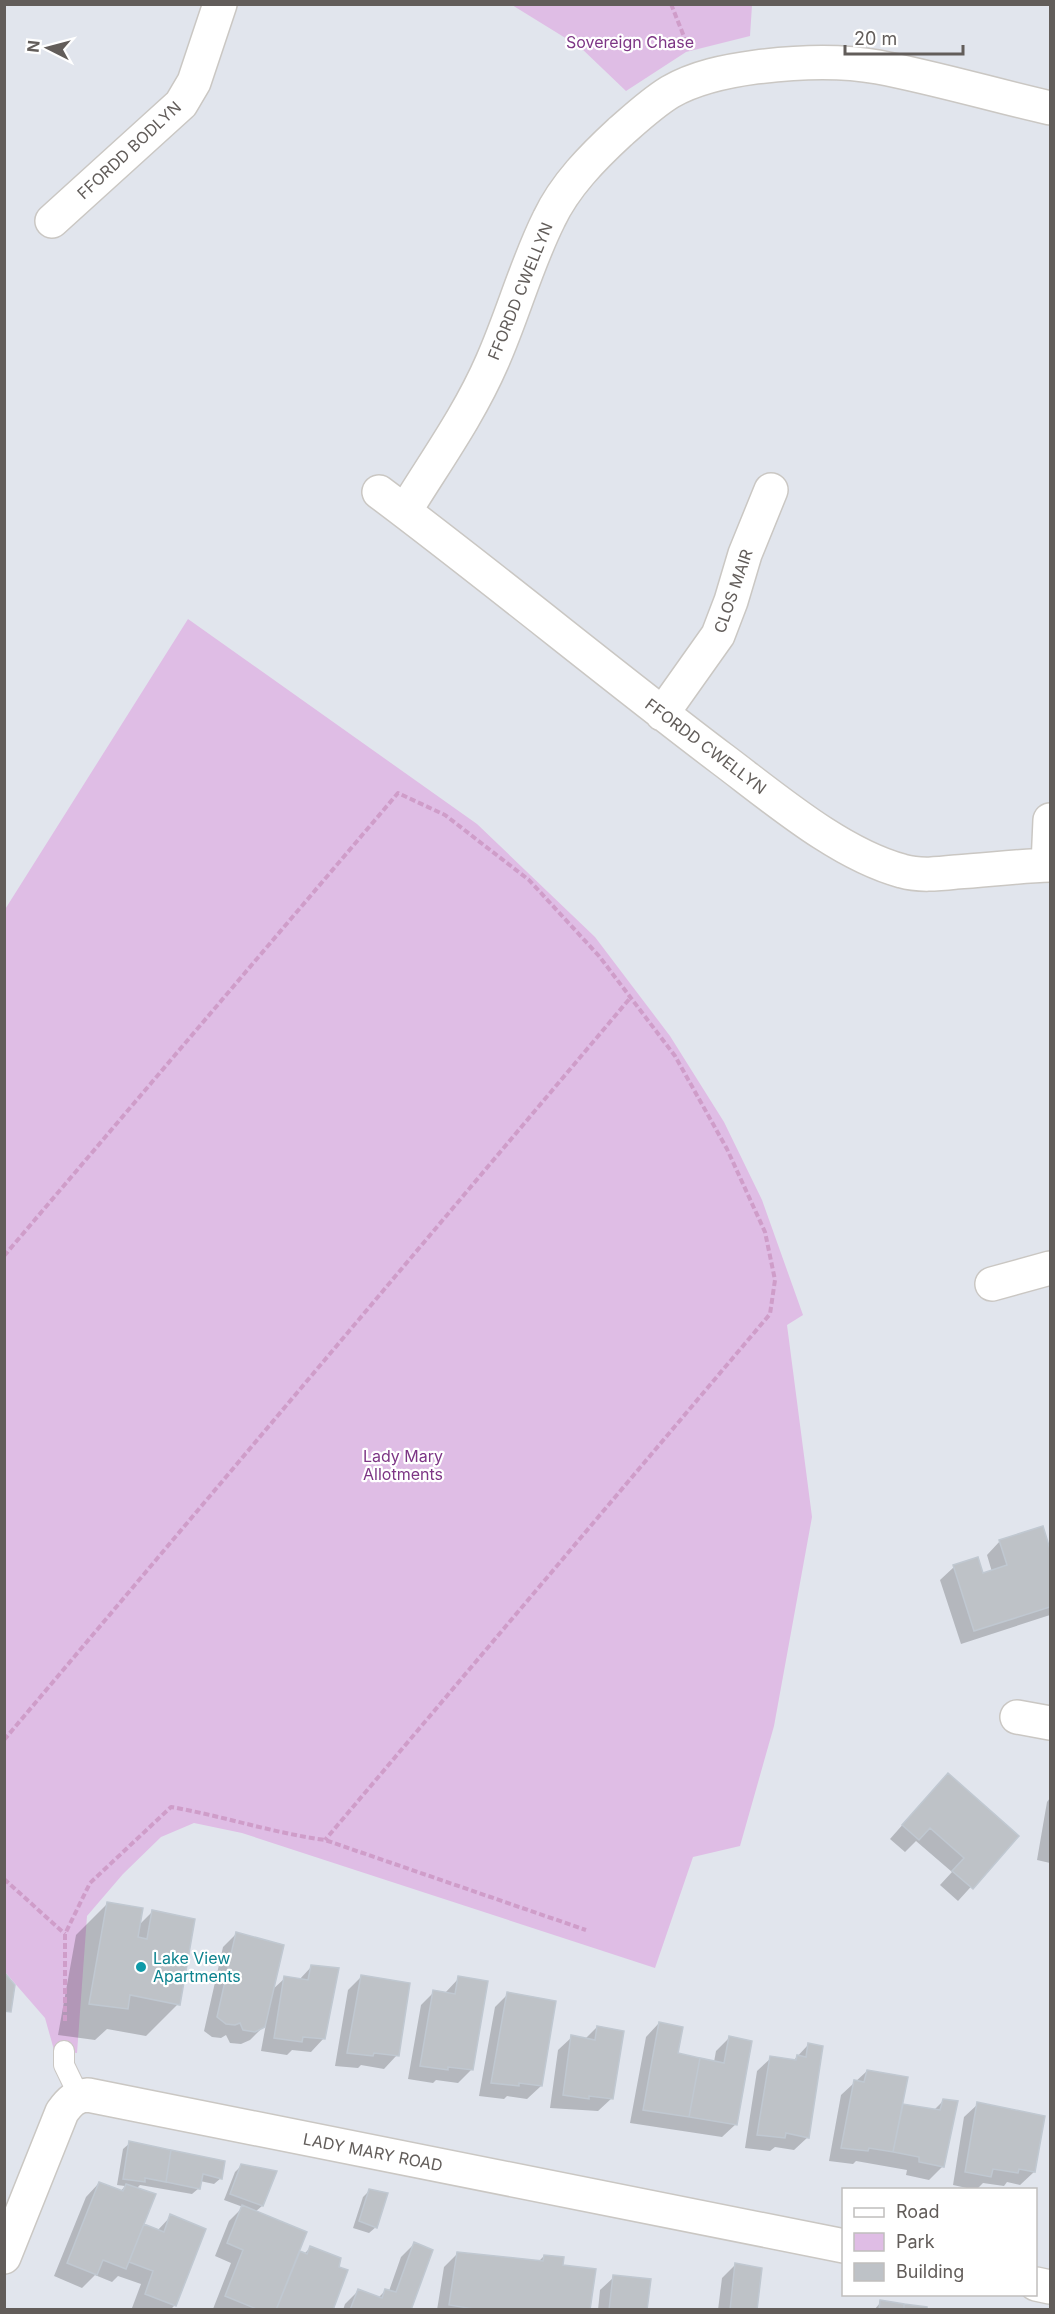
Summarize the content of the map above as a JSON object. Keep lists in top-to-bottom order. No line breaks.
{"streets":{"street":["FFORDD BODLYN","FFORDD CWELLYN","CLOS MAIR","LADY MARY ROAD"]},"crossings":[["FFORDD CWELLYN","CLOS MAIR"]],"parks":["Sovereign Chase","Lady Mary Allotments"],"places":["Lake View Apartments"],"legend":["Road","Park","Building"],"scale_bar":"20 m","north":"left"}
